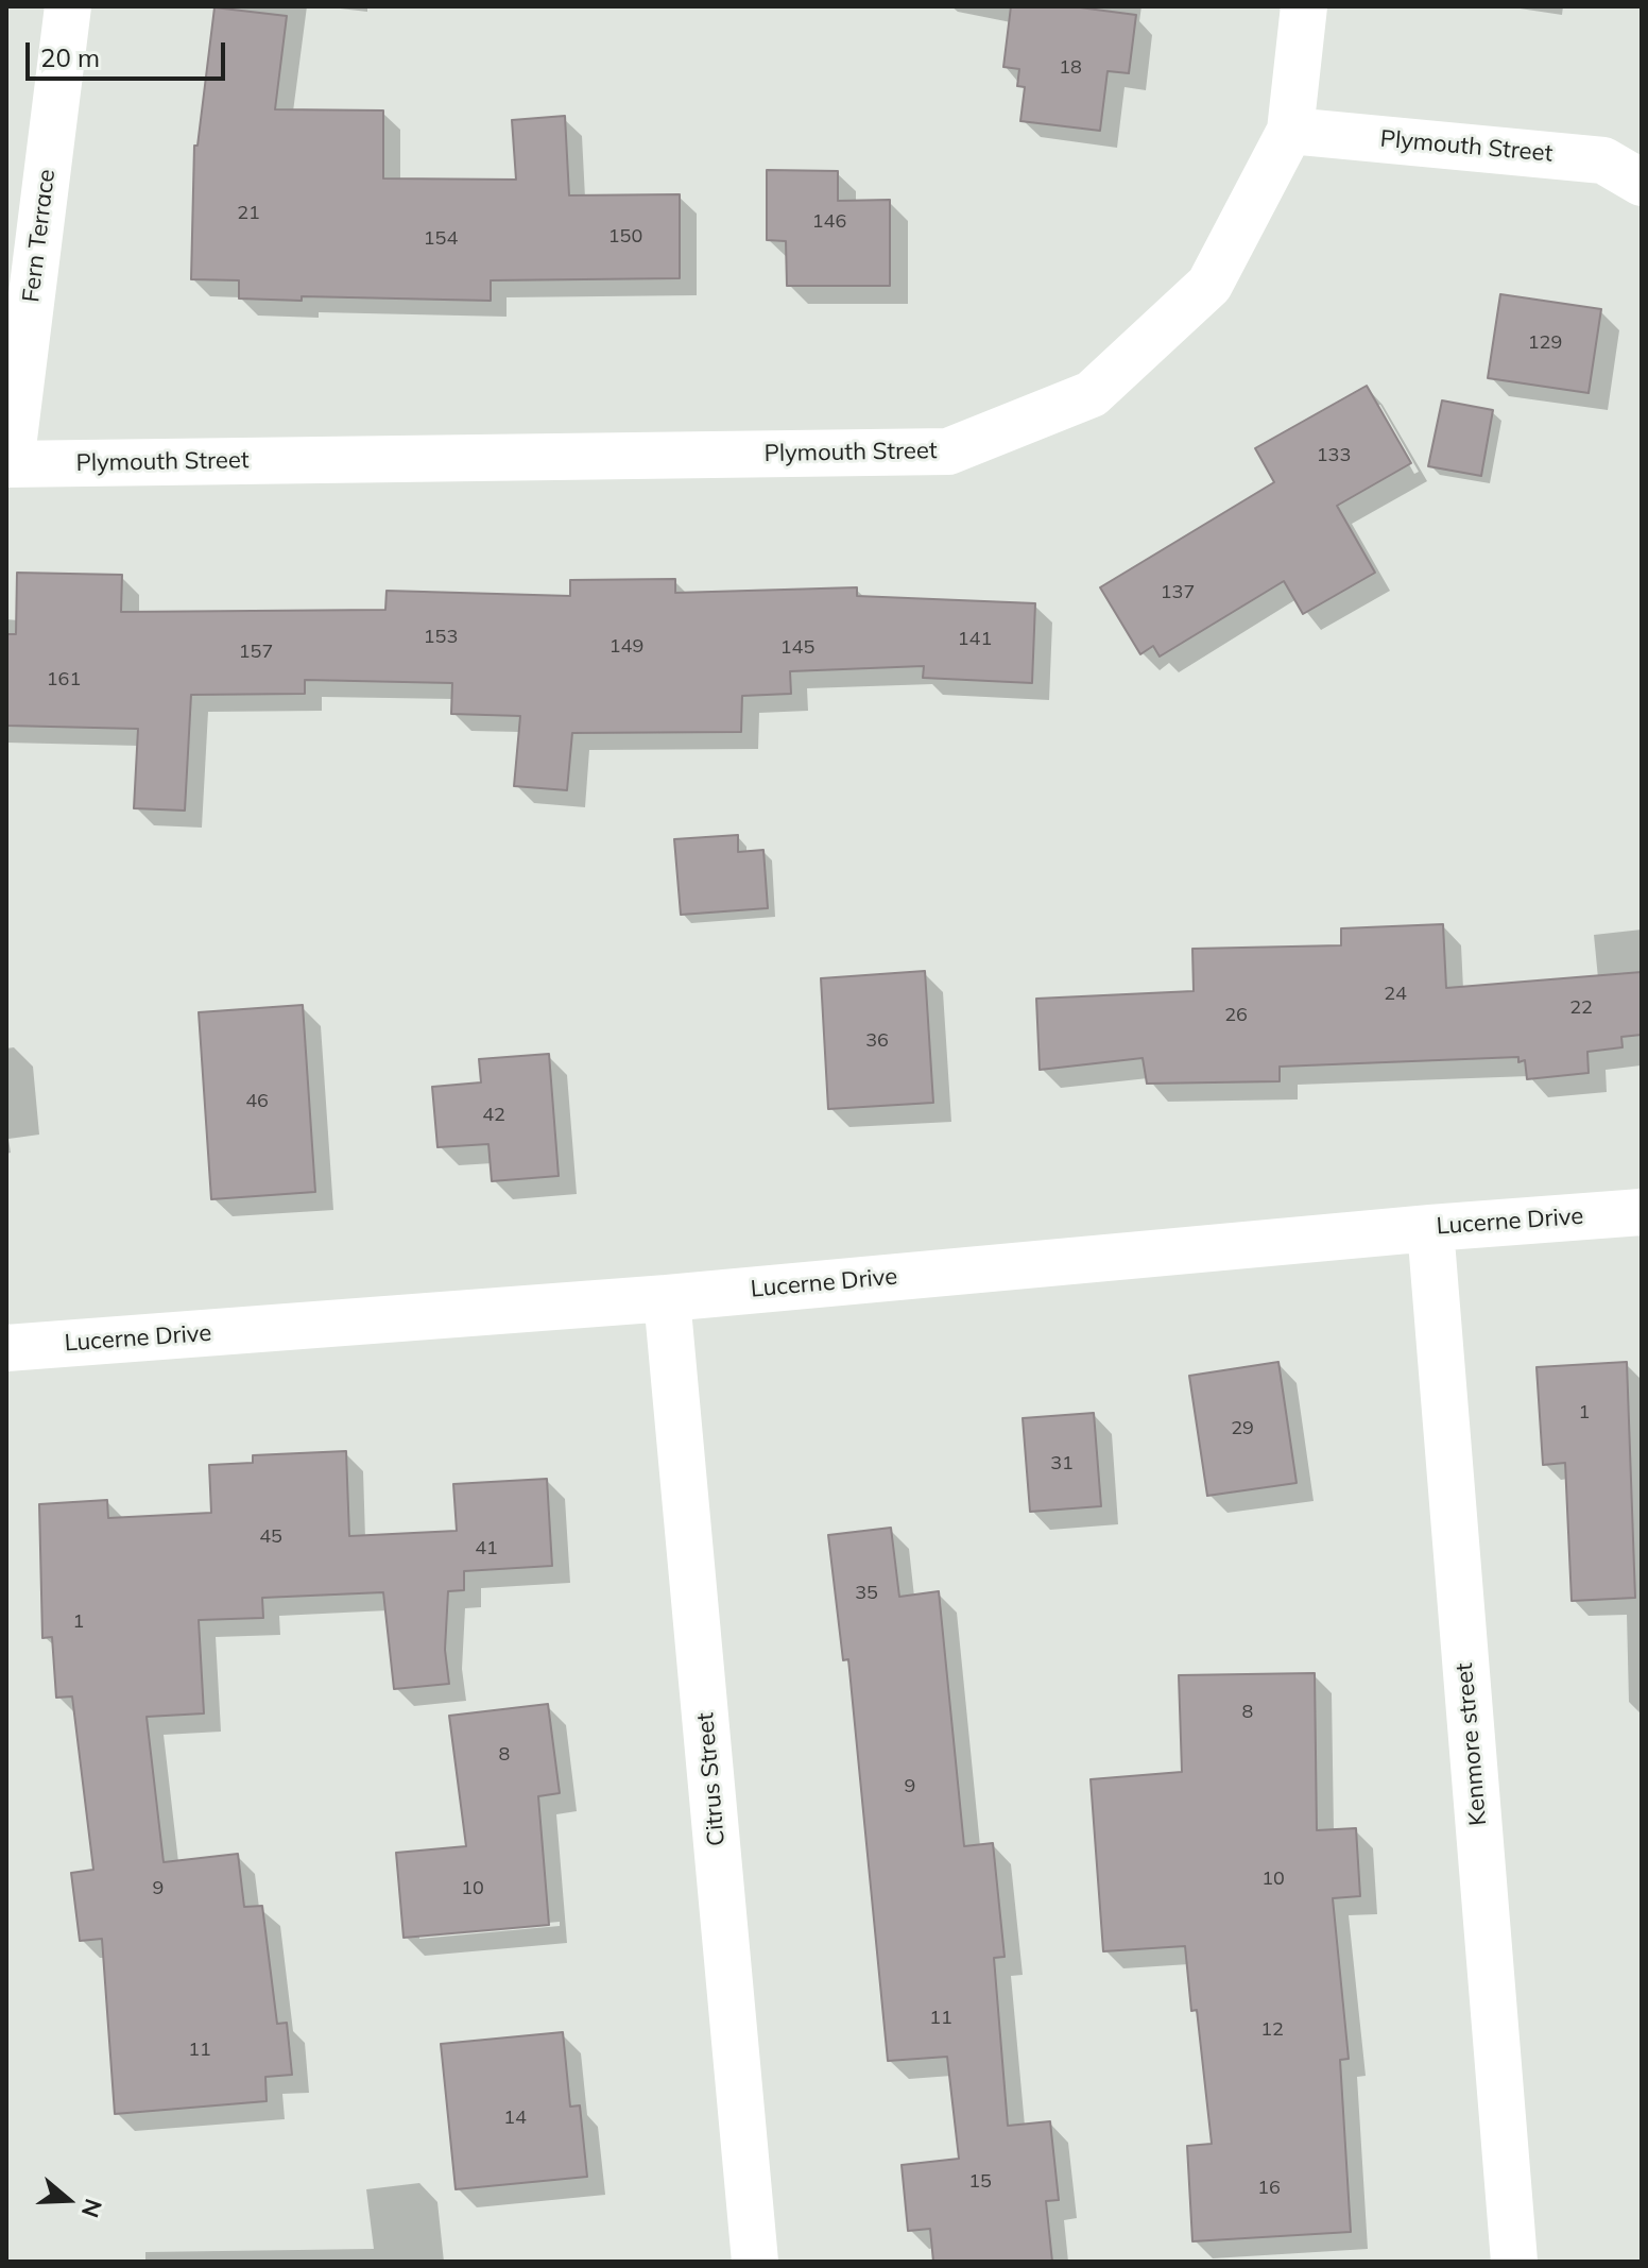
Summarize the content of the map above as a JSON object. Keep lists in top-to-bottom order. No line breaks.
{"streets":{"street":["Plymouth Street","Fern Terrace","Lucerne Drive","Kenmore street","Citrus Street"]},"crossings":[["Plymouth Street","Fern Terrace"],["Lucerne Drive","Kenmore street"],["Lucerne Drive","Citrus Street"]],"house_numbers":["18","21","146","150","154","129","133","137","153","141","149","145","157","161","24","22","26","36","46","42","1","29","31","45","41","35","1","8","8","9","10","9","10","11","12","11","14","15","16"],"scale_bar":"20 m","north":"right"}
